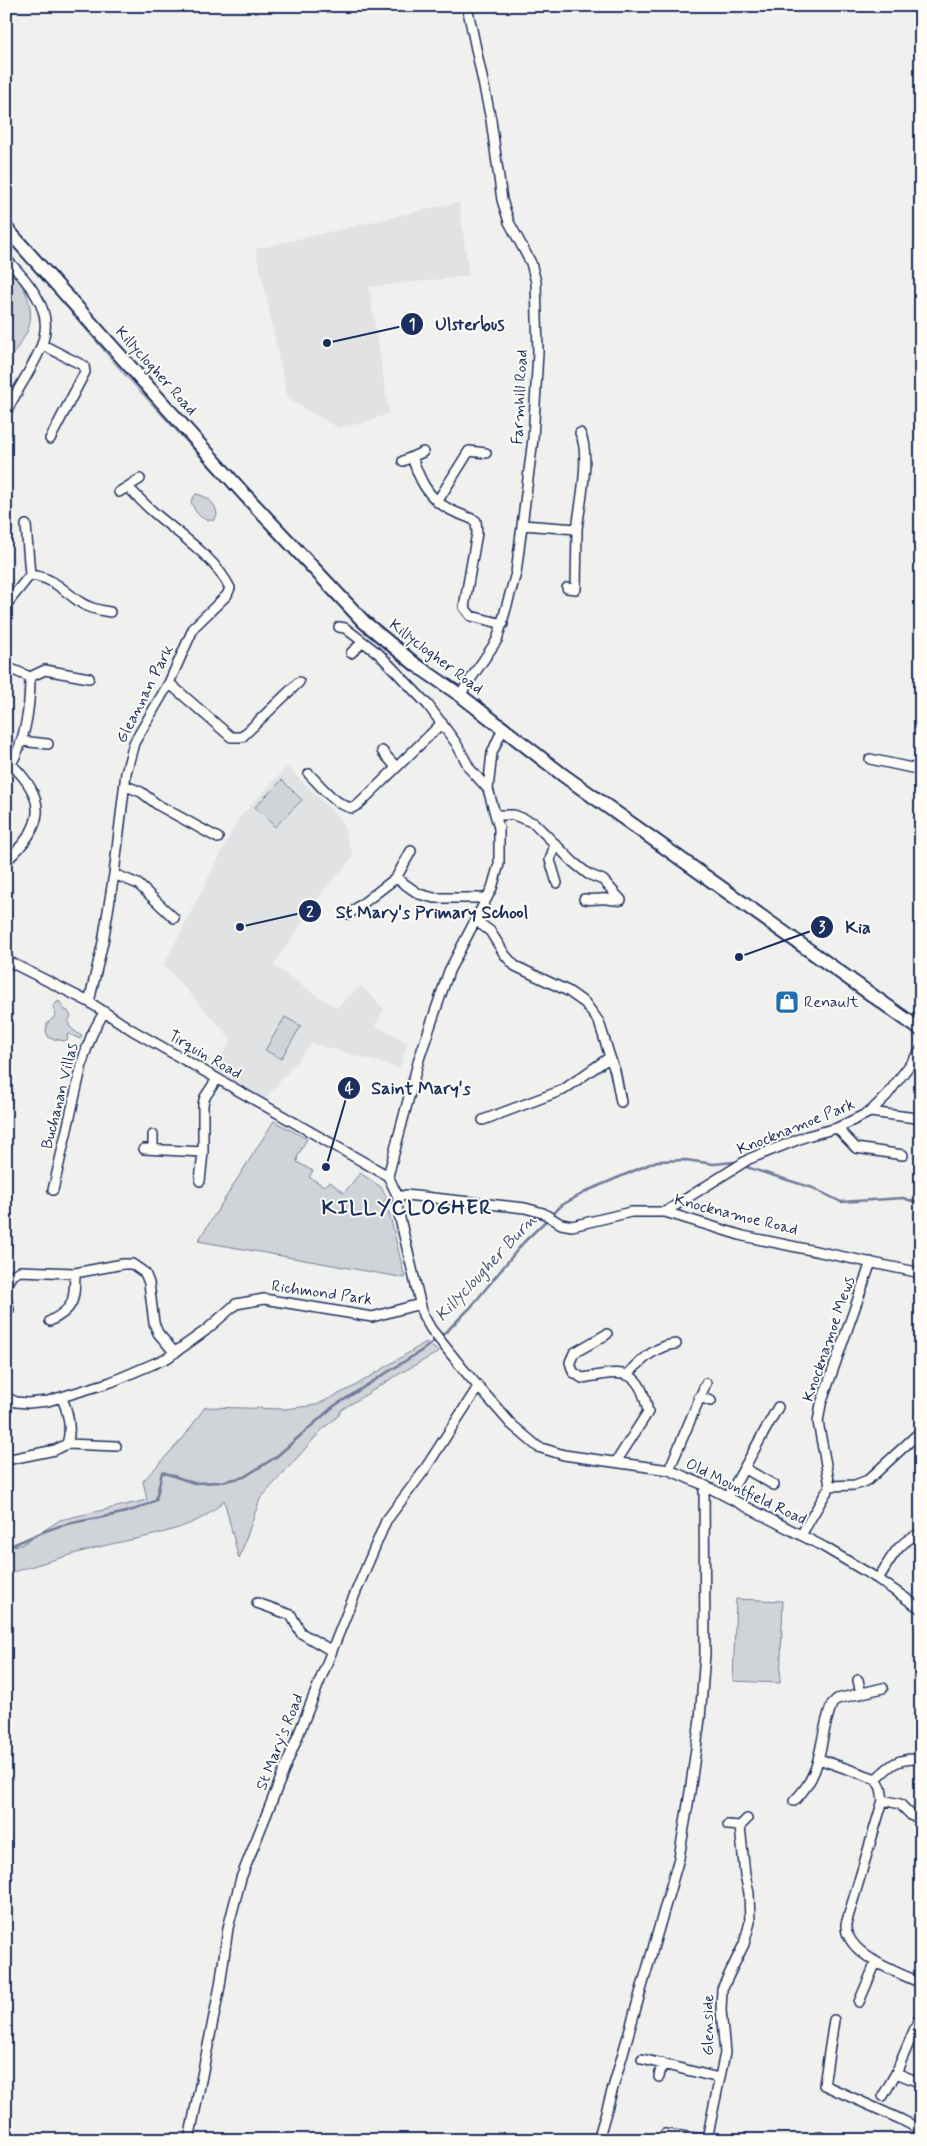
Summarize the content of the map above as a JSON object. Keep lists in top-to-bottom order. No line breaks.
{"streets":{"highway":["Killyclogher Road"],"street":["Farmhill Road","Gleannan Park","Tirquin Road","Buchanan Villas","Knocknamoe Park","Knocknamoe Road","Richmond Park","Knocknamoe Mews","Old Mountfield Road","St Mary's Road","Glenside"]},"crossings":[["Killyclogher Road","Farmhill Road"],["Gleannan Park","Tirquin Road"],["Tirquin Road","Buchanan Villas"],["Tirquin Road","Old Mountfield Road"],["Knocknamoe Park","Knocknamoe Road"],["Knocknamoe Road","Knocknamoe Mews"],["Knocknamoe Road","Old Mountfield Road"],["Richmond Park","Old Mountfield Road"],["Old Mountfield Road","St Mary's Road"]],"districts":["KILLYCLOGHER"],"water":["Killyclougher Burn"],"places":{"other":["Ulsterbus","St Mary's Primary School","Kia","Saint Mary's"],"shop":["Renault"]}}
